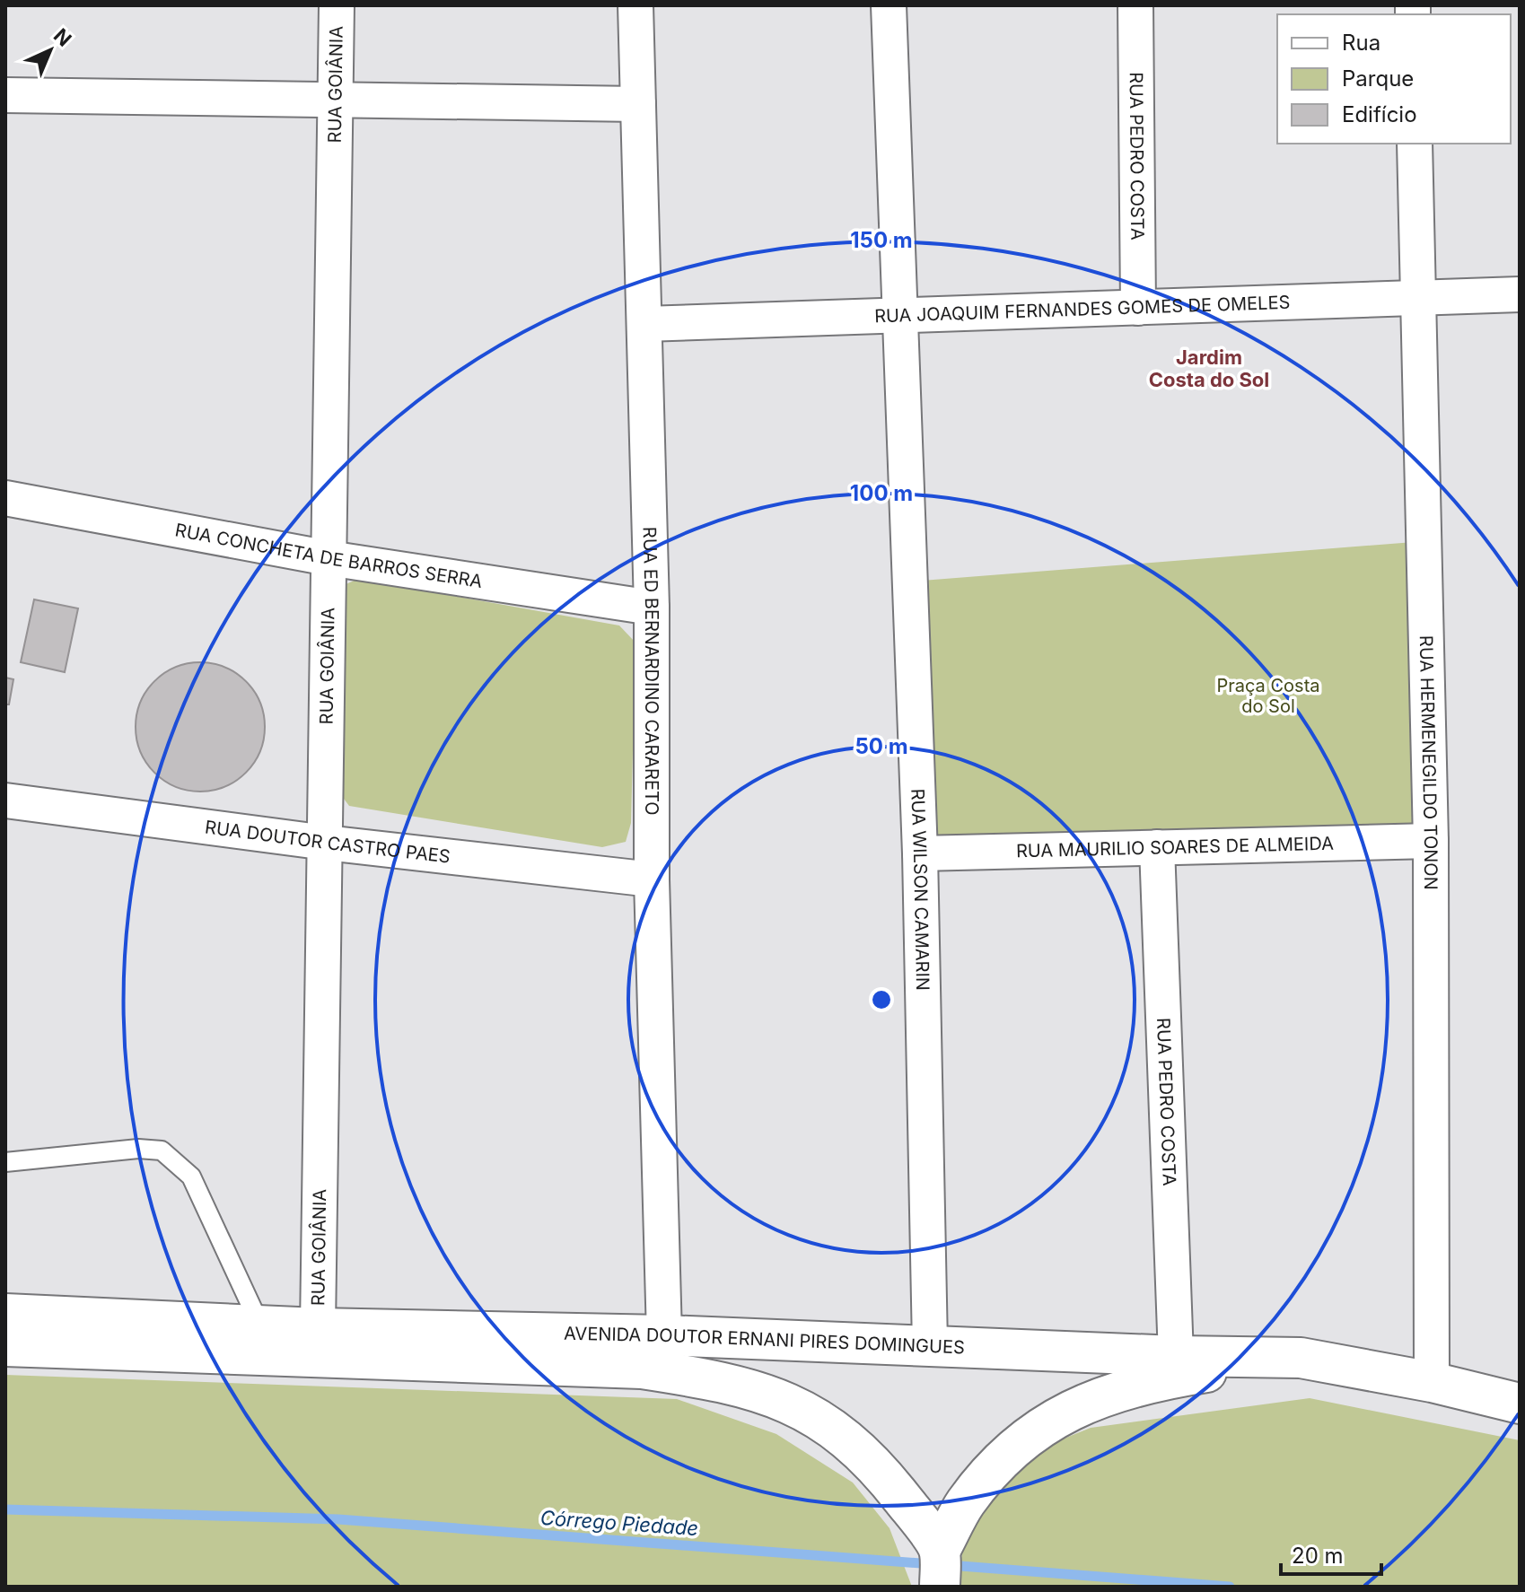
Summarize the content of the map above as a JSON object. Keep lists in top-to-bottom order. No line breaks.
{"streets":{"main road":["AVENIDA DOUTOR ERNANI PIRES DOMINGUES"],"street":["RUA GOIÂNIA","RUA PEDRO COSTA","RUA JOAQUIM FERNANDES GOMES DE OMELES","RUA CONCHETA DE BARROS SERRA","RUA ED BERNARDINO CARARETO","RUA HERMENEGILDO TONON","RUA DOUTOR CASTRO PAES","RUA MAURILIO SOARES DE ALMEIDA","RUA WILSON CAMARIN"]},"crossings":[["RUA GOIÂNIA","RUA CONCHETA DE BARROS SERRA"],["RUA GOIÂNIA","RUA DOUTOR CASTRO PAES"],["RUA GOIÂNIA","AVENIDA DOUTOR ERNANI PIRES DOMINGUES"],["RUA PEDRO COSTA","RUA JOAQUIM FERNANDES GOMES DE OMELES"],["RUA PEDRO COSTA","RUA MAURILIO SOARES DE ALMEIDA"],["RUA PEDRO COSTA","AVENIDA DOUTOR ERNANI PIRES DOMINGUES"],["RUA JOAQUIM FERNANDES GOMES DE OMELES","RUA ED BERNARDINO CARARETO"],["RUA JOAQUIM FERNANDES GOMES DE OMELES","RUA HERMENEGILDO TONON"],["RUA JOAQUIM FERNANDES GOMES DE OMELES","RUA WILSON CAMARIN"],["RUA CONCHETA DE BARROS SERRA","RUA ED BERNARDINO CARARETO"],["RUA ED BERNARDINO CARARETO","RUA DOUTOR CASTRO PAES"],["RUA ED BERNARDINO CARARETO","AVENIDA DOUTOR ERNANI PIRES DOMINGUES"],["RUA HERMENEGILDO TONON","RUA MAURILIO SOARES DE ALMEIDA"],["RUA HERMENEGILDO TONON","AVENIDA DOUTOR ERNANI PIRES DOMINGUES"],["RUA MAURILIO SOARES DE ALMEIDA","RUA WILSON CAMARIN"],["RUA WILSON CAMARIN","AVENIDA DOUTOR ERNANI PIRES DOMINGUES"]],"districts":["Jardim Costa do Sol"],"water":["Córrego Piedade"],"parks":["Praça Costa do Sol"],"legend":["Rua","Parque","Edifício"],"scale_bar":"20 m","north":"top right","rings":["150 m","100 m","50 m"]}
